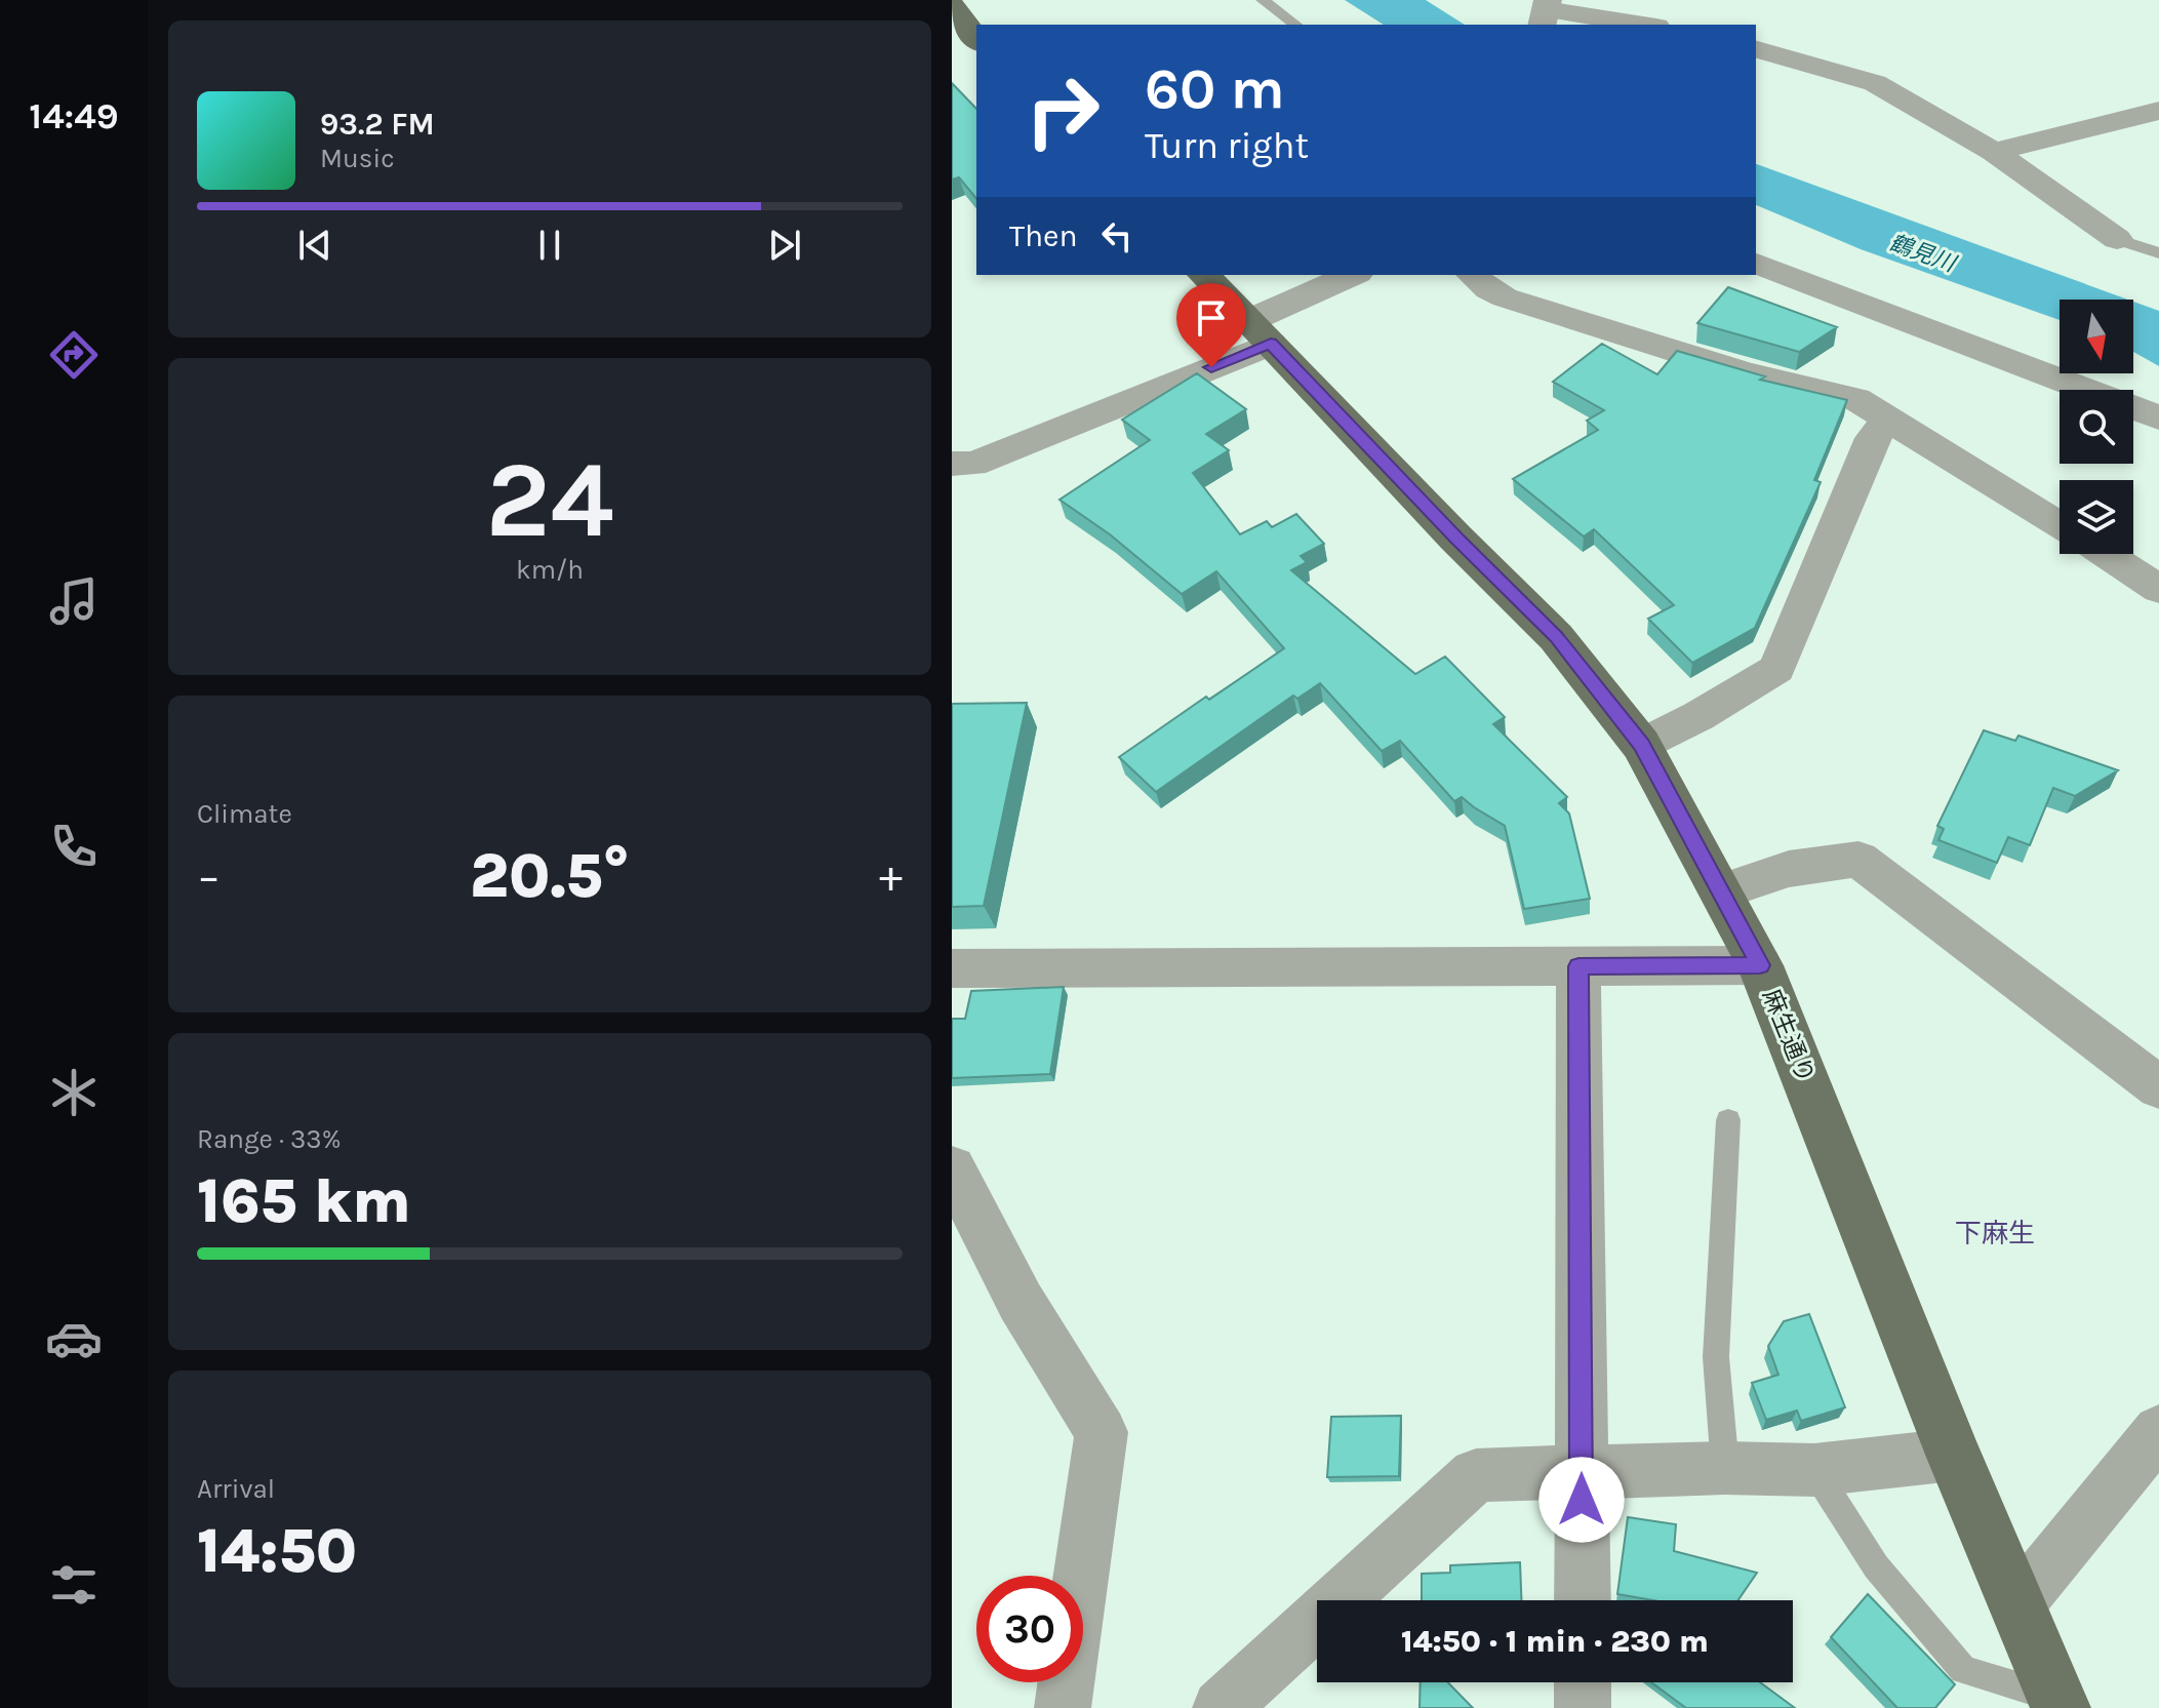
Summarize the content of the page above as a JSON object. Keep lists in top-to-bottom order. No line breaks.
{"streets":{"main road":["麻生通り"]},"districts":["下麻生"],"water":["鶴見川"],"north":"bottom","page":{"tabs":"14:49","turn":["60 m","Turn right"],"song":["93.2 FM","Music"],"then":"Then","tile":[["24","km/h"],"Climate",["Range · 33%","165 km"],["Arrival","14:50"]],"heat":["−","20.5°","+"],"limit":"30","trip":"14:50 · 1 min · 230 m"}}
